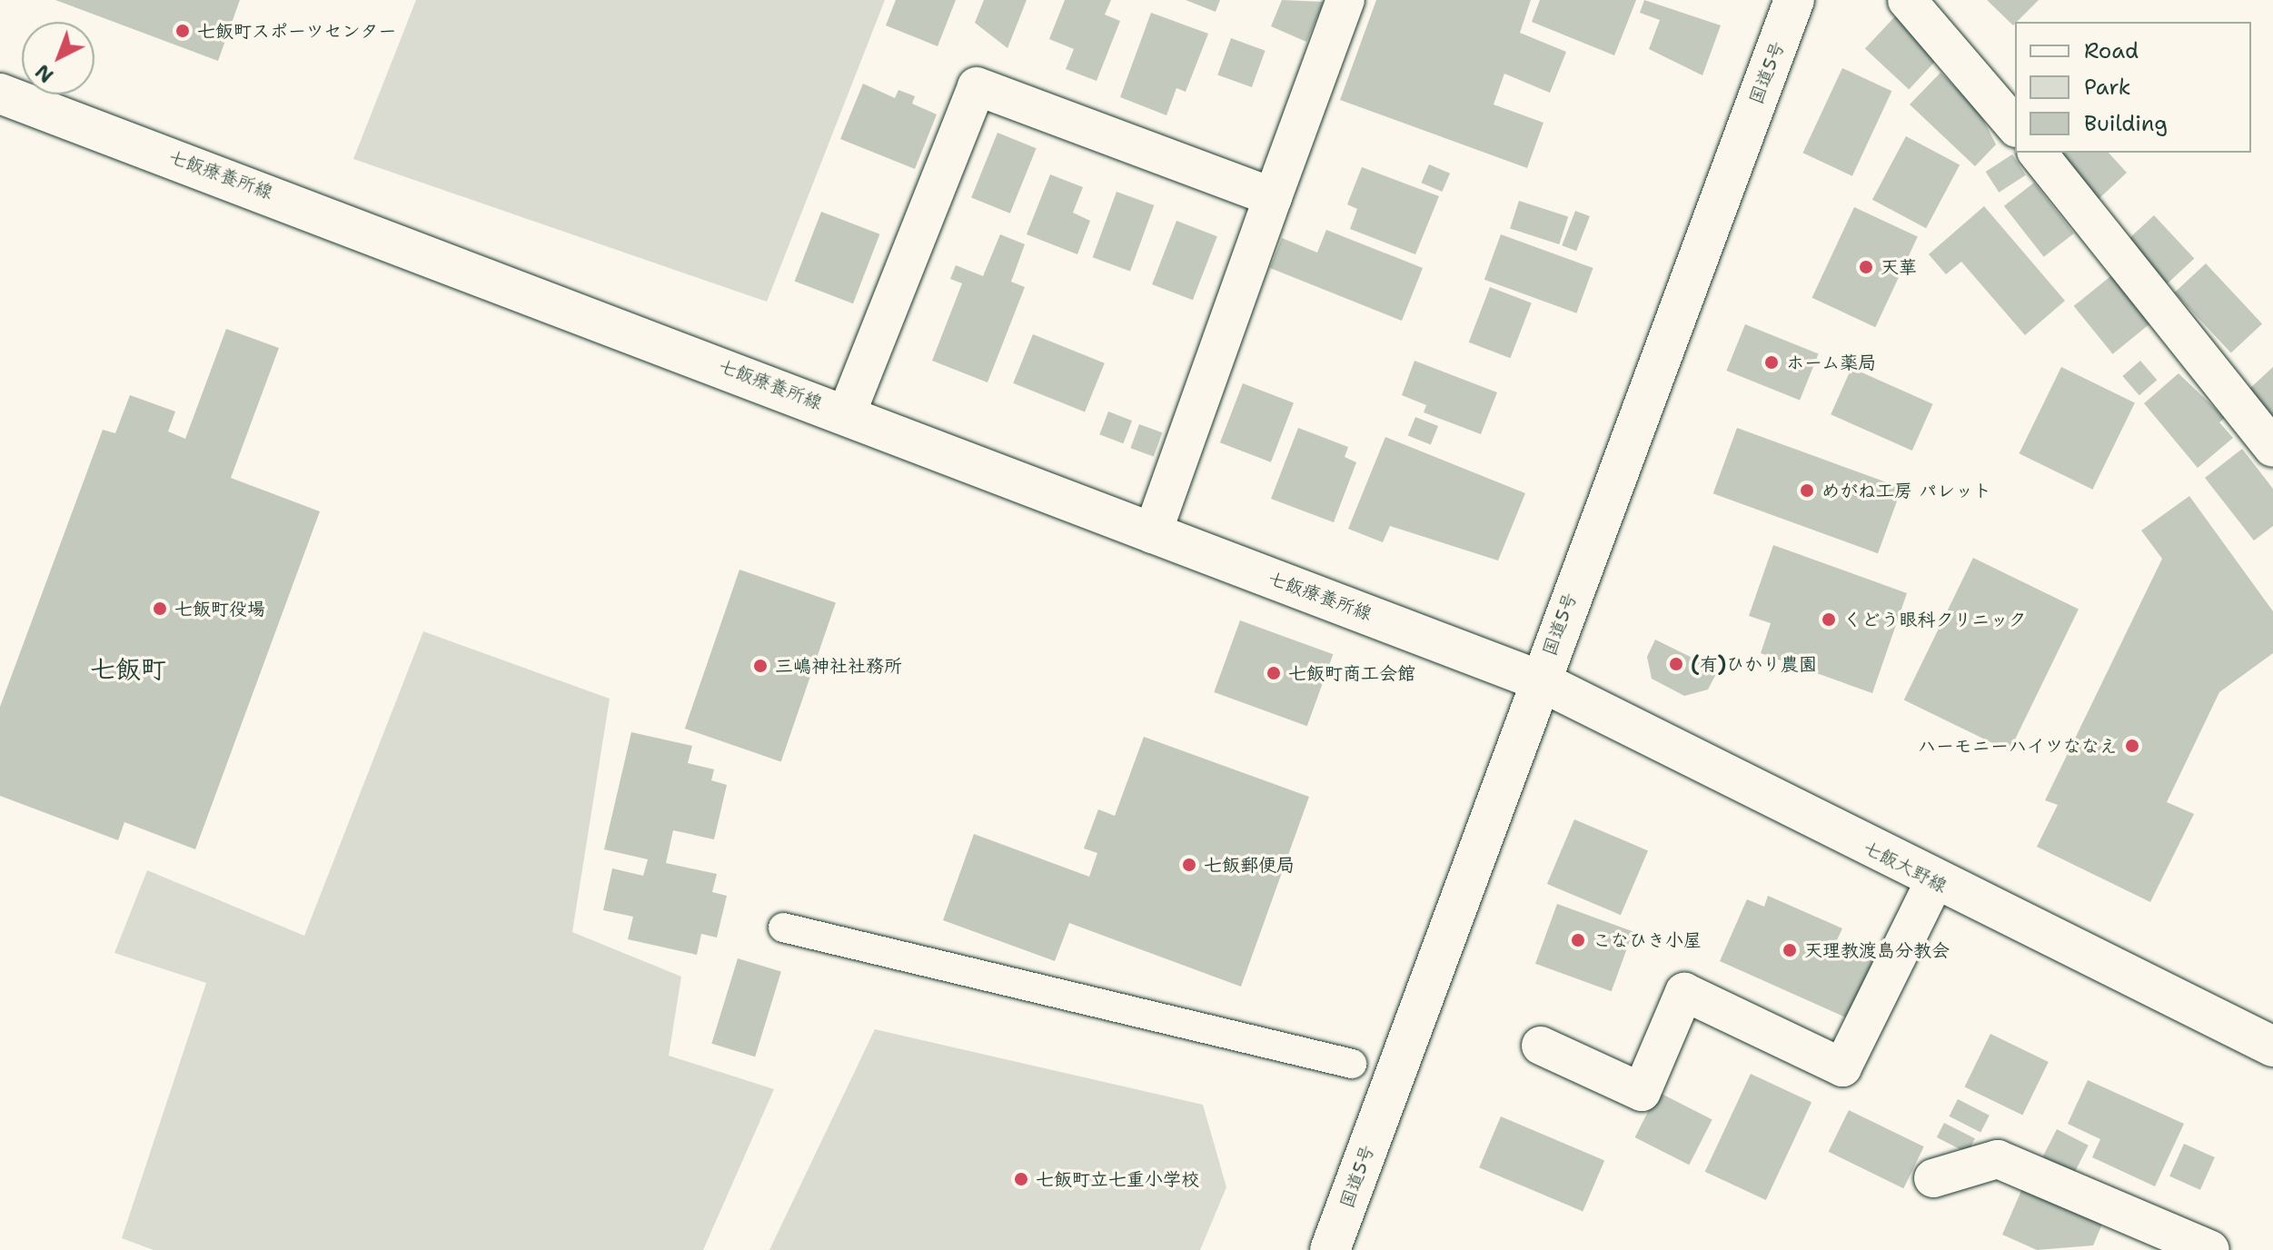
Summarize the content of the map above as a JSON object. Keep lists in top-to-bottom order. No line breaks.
{"streets":{"main road":["国道5号","七飯療養所線","七飯大野線"]},"crossings":[["国道5号","七飯療養所線"],["国道5号","七飯大野線"],["七飯療養所線","七飯大野線"]],"districts":["七飯町"],"places":["七飯町スポーツセンター","天華","ホーム薬局","めがね工房 パレット","七飯町役場","くどう眼科クリニック","(有)ひかり農園","三嶋神社社務所","七飯町商工会館","ハーモニーハイツななえ","七飯郵便局","こなひき小屋","天理教渡島分教会","七飯町立七重小学校"],"legend":["Road","Park","Building"],"north":"bottom left"}
